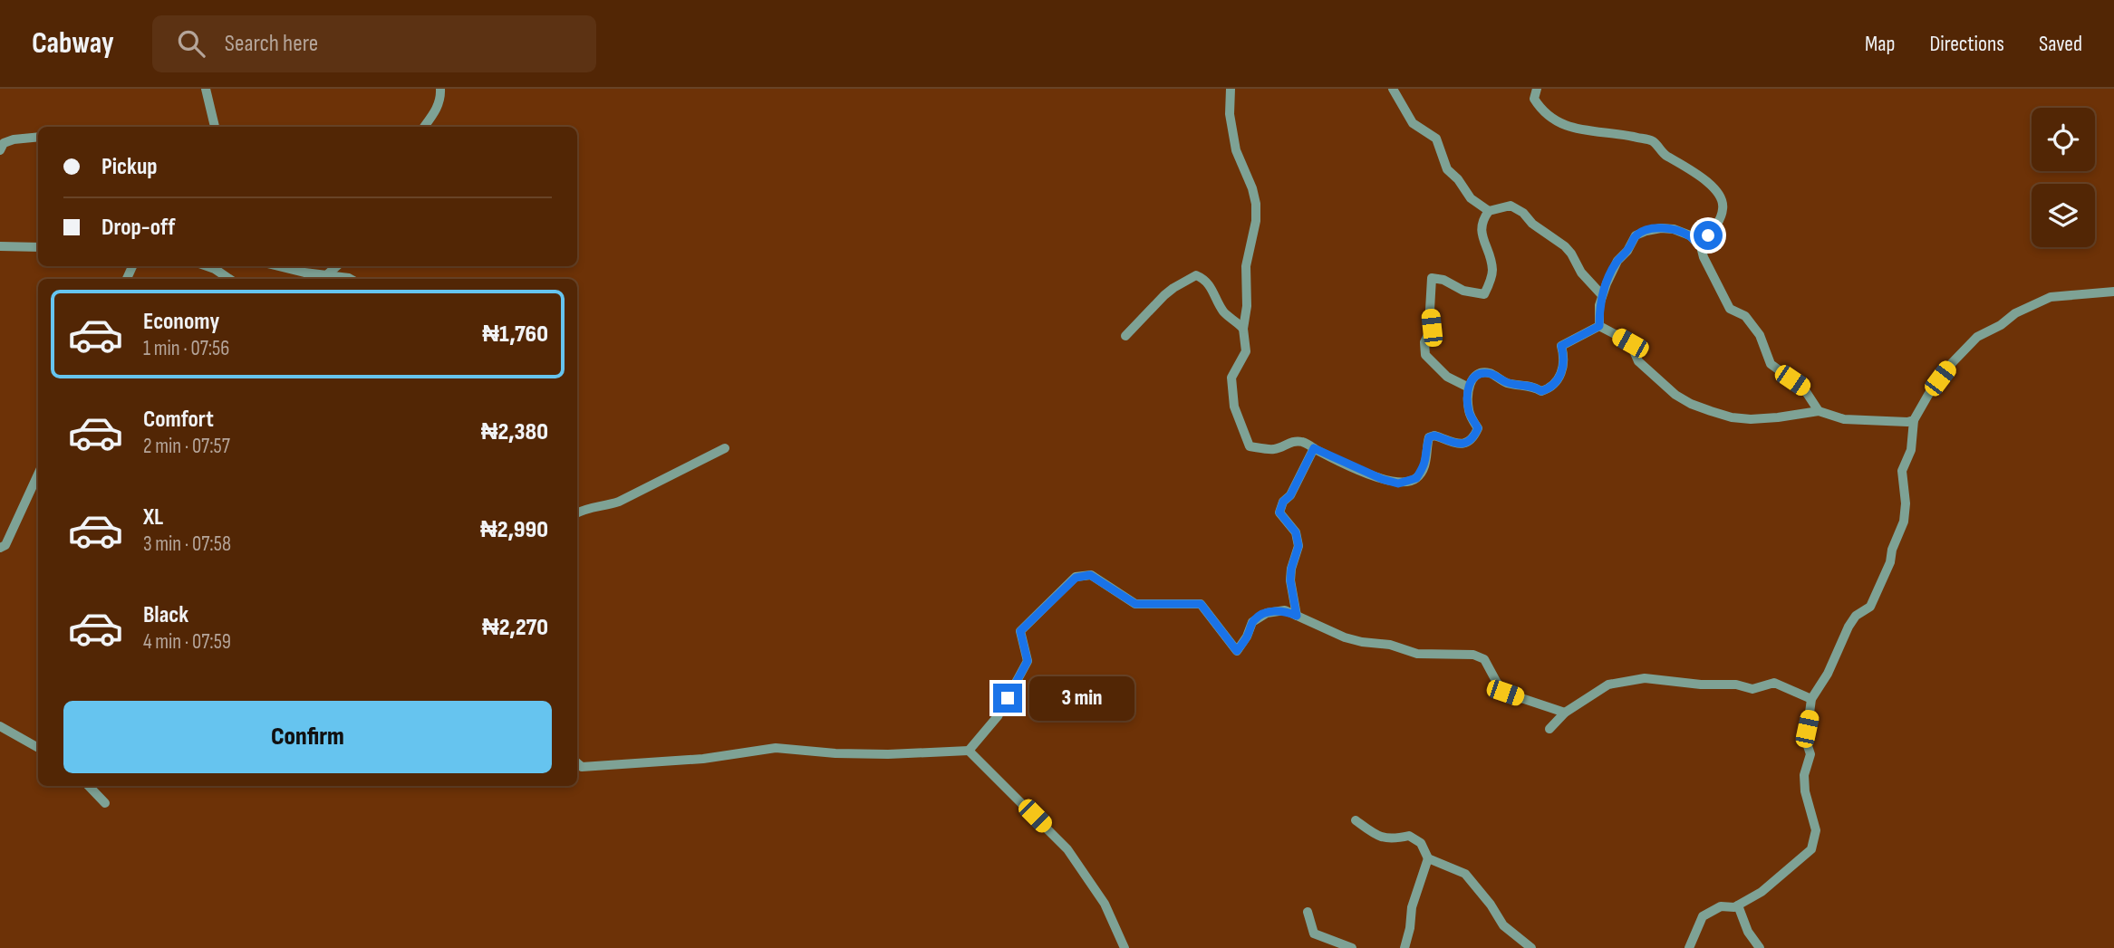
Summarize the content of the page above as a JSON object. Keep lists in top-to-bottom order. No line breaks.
{"page":{"header":"Cabway","search":"Search here","nav":["Map","Directions","Saved"],"banner":["Pickup","Drop-off"],"list":[{"name":"Economy","note":"1 min · 07:56","value":"₦1,760"},{"name":"Comfort","note":"2 min · 07:57","value":"₦2,380"},{"name":"XL","note":"3 min · 07:58","value":"₦2,990"},{"name":"Black","note":"4 min · 07:59","value":"₦2,270"}],"bubble":"3 min","buttons":"Confirm"}}
